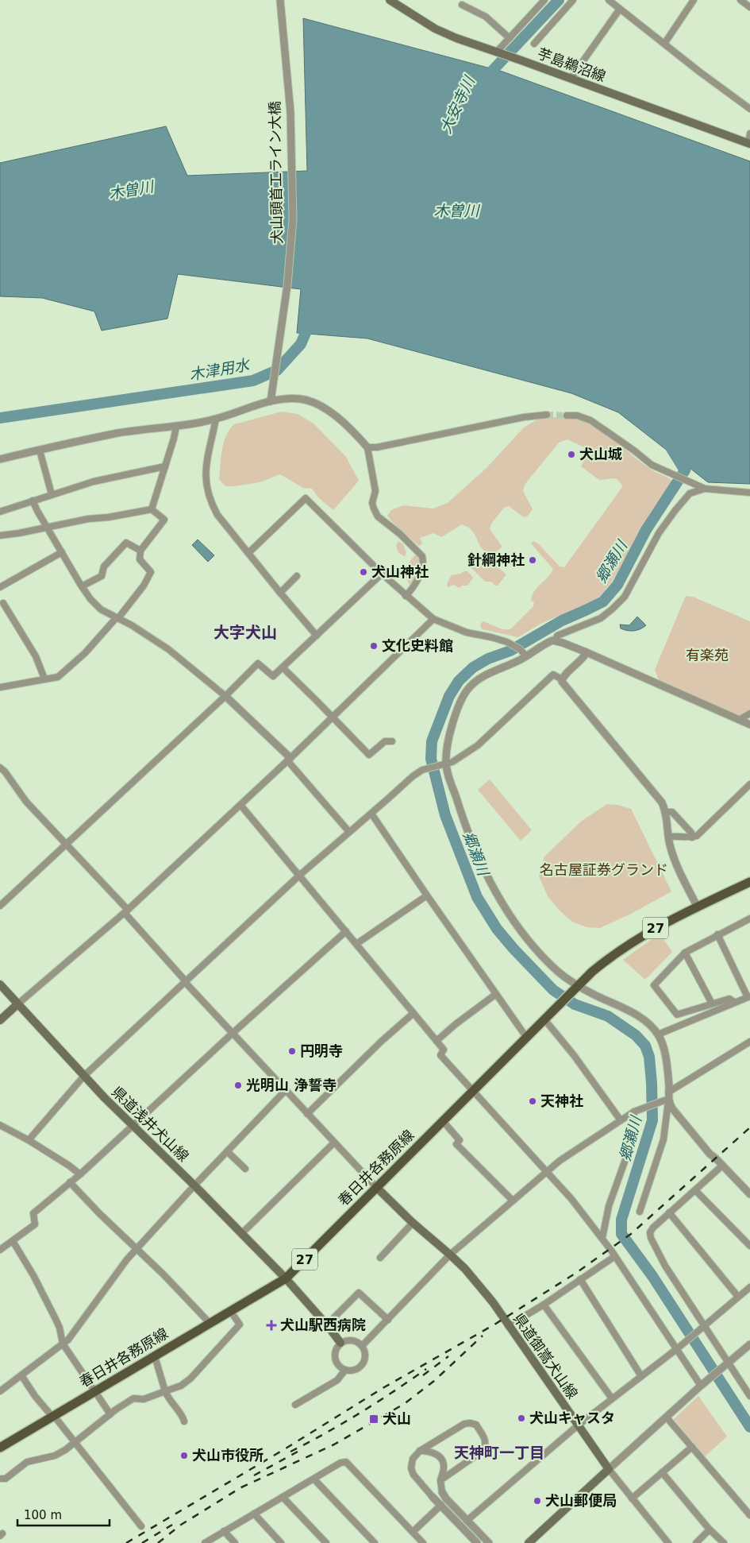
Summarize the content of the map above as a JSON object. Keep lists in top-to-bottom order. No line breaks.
{"streets":{"main road":["芋島鵜沼線","27","県道浅井犬山線","春日井各務原線","県道御嵩犬山線"],"street":["犬山頭首工ライン大橋"]},"crossings":[["県道浅井犬山線","春日井各務原線"],["春日井各務原線","県道御嵩犬山線"]],"districts":["大字犬山","天神町一丁目"],"water":["大安寺川","木曽川","木津用水","郷瀬川"],"parks":["有楽苑","名古屋証券グランド"],"places":{"other":["犬山城","針綱神社","犬山神社","文化史料館","円明寺","光明山 浄誓寺","天神社","犬山キャスタ","犬山市役所","犬山郵便局"],"health":["犬山駅西病院"],"transit":["犬山"]},"scale_bar":"100 m"}
